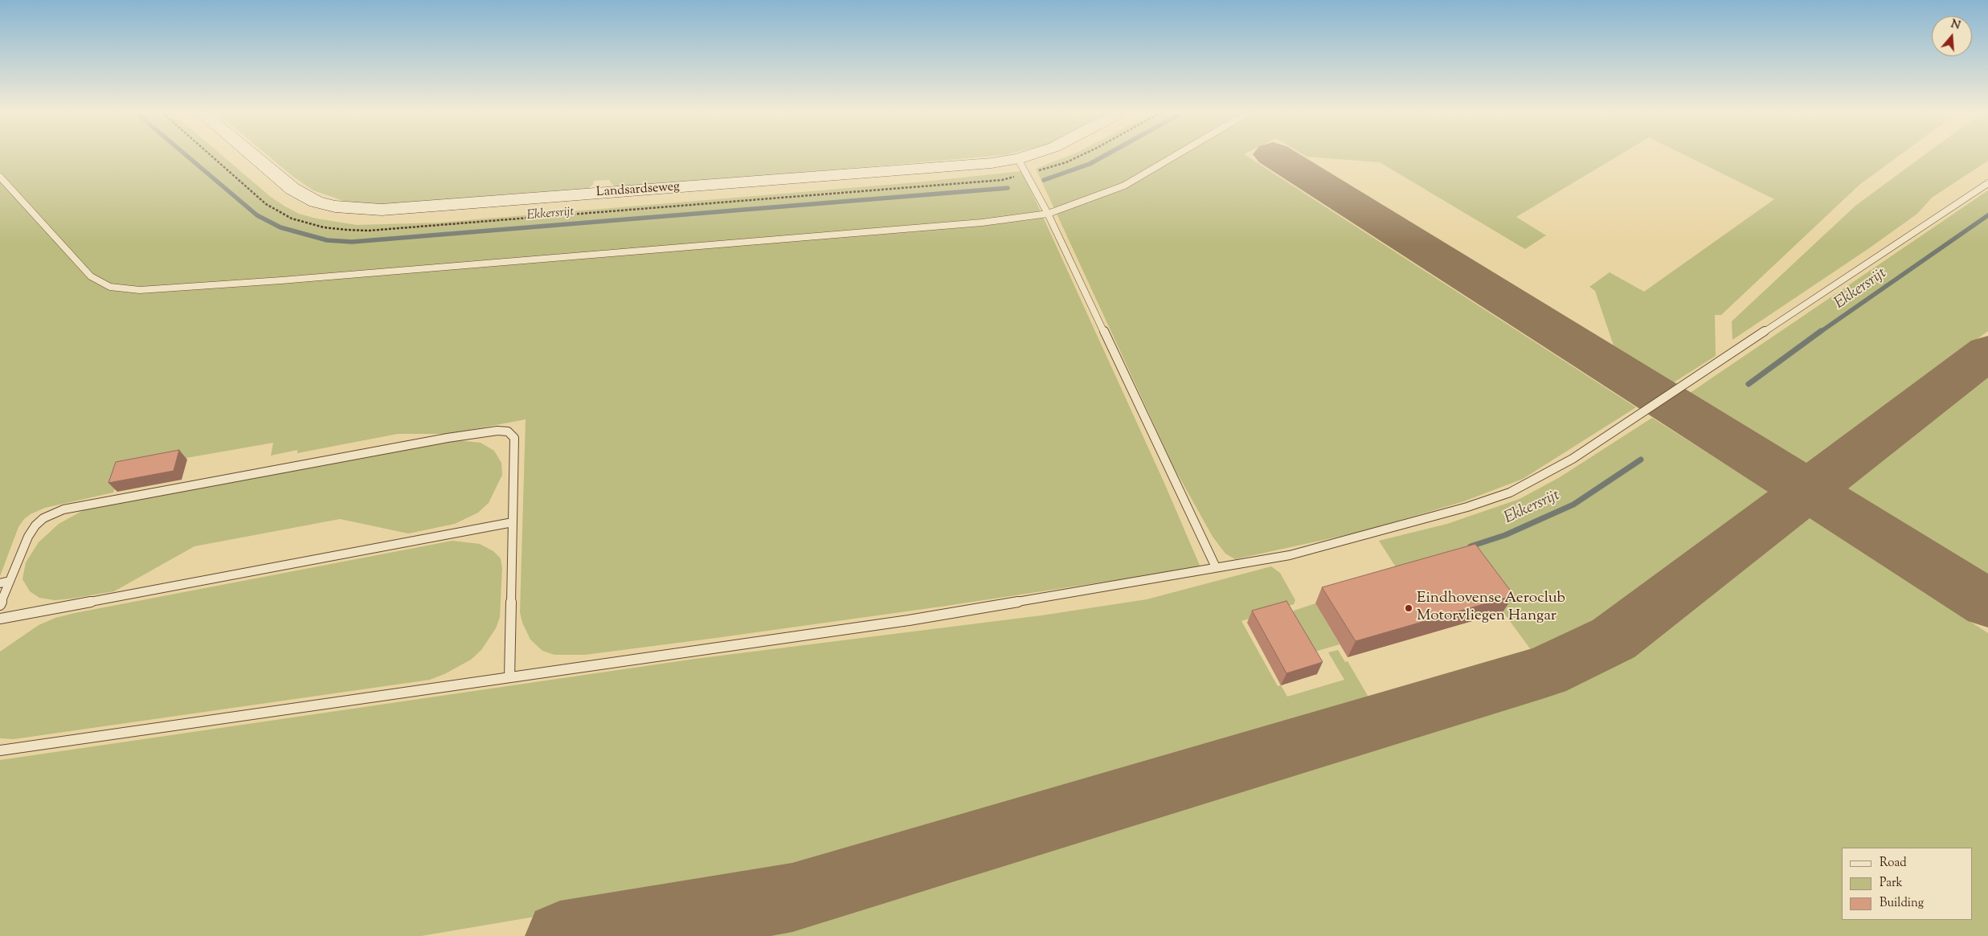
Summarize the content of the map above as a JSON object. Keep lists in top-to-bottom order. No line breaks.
{"streets":{"street":["Landsardseweg"]},"water":["Ekkersrijt"],"places":["Eindhovense Aeroclub Motorvliegen Hangar"],"legend":["Road","Park","Building"],"north":"top"}
